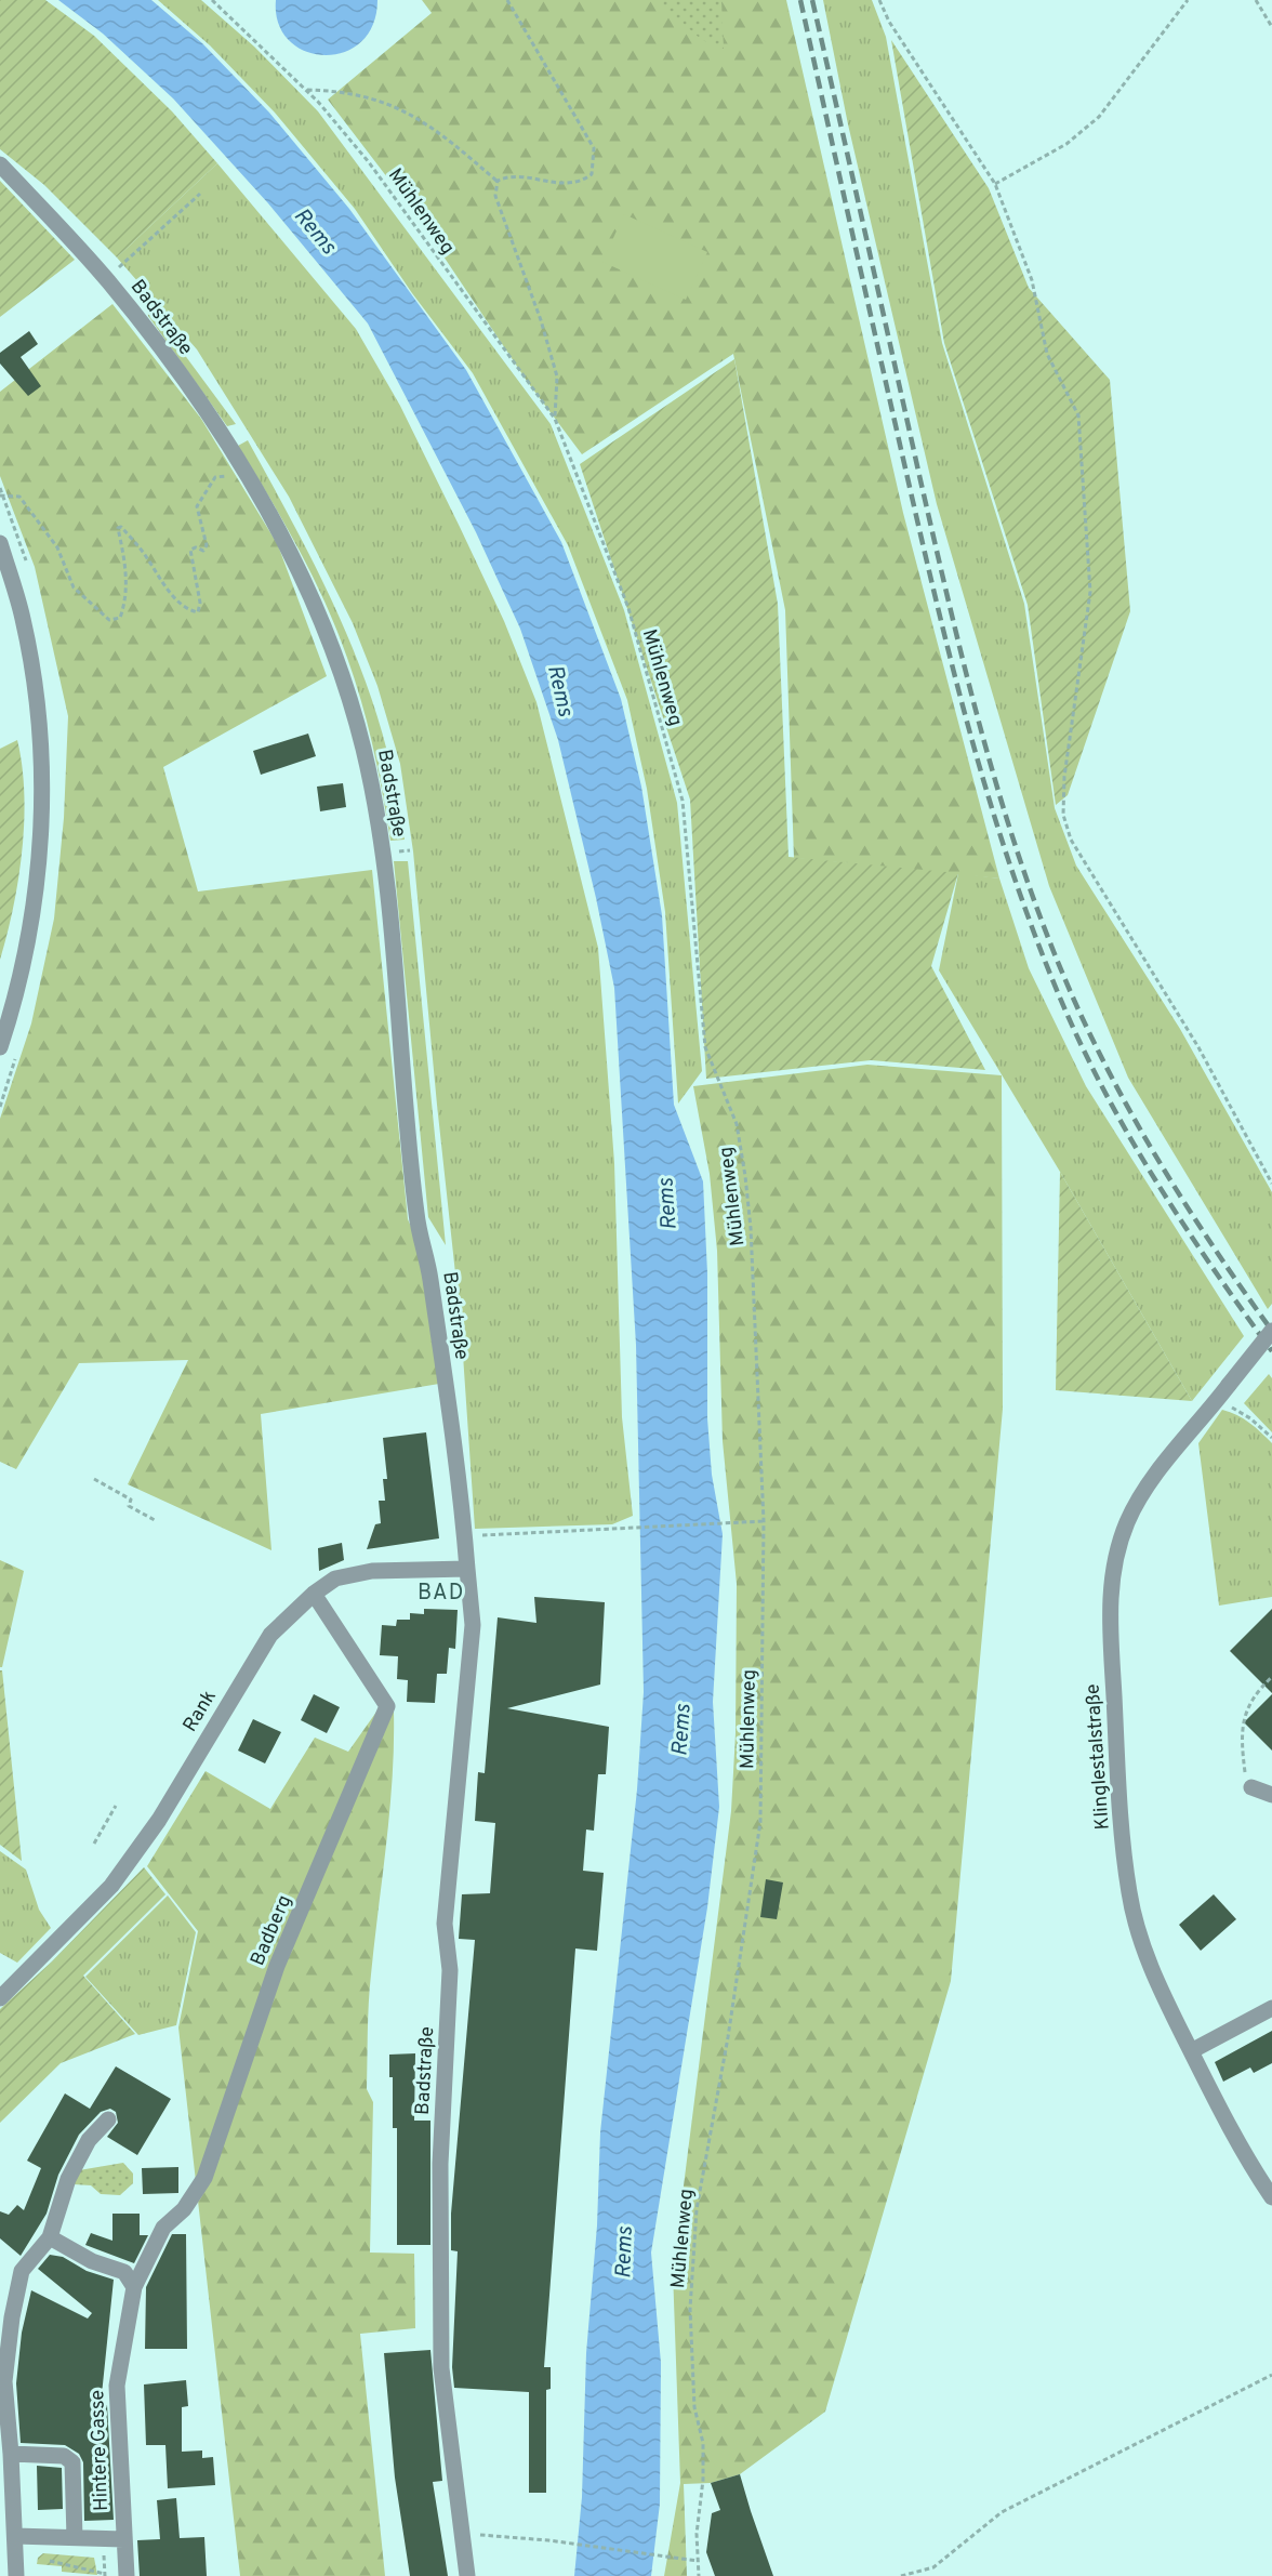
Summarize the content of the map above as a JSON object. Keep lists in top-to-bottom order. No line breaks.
{"streets":{"street":["Badstraße","Rank","Klinglestalstraße","Badberg","Hintere Gasse"],"path":["Mühlenweg"]},"crossings":[["Badstraße","Rank"],["Rank","Badberg"],["Badberg","Hintere Gasse"]],"districts":["BAD"],"water":["Rems"]}
